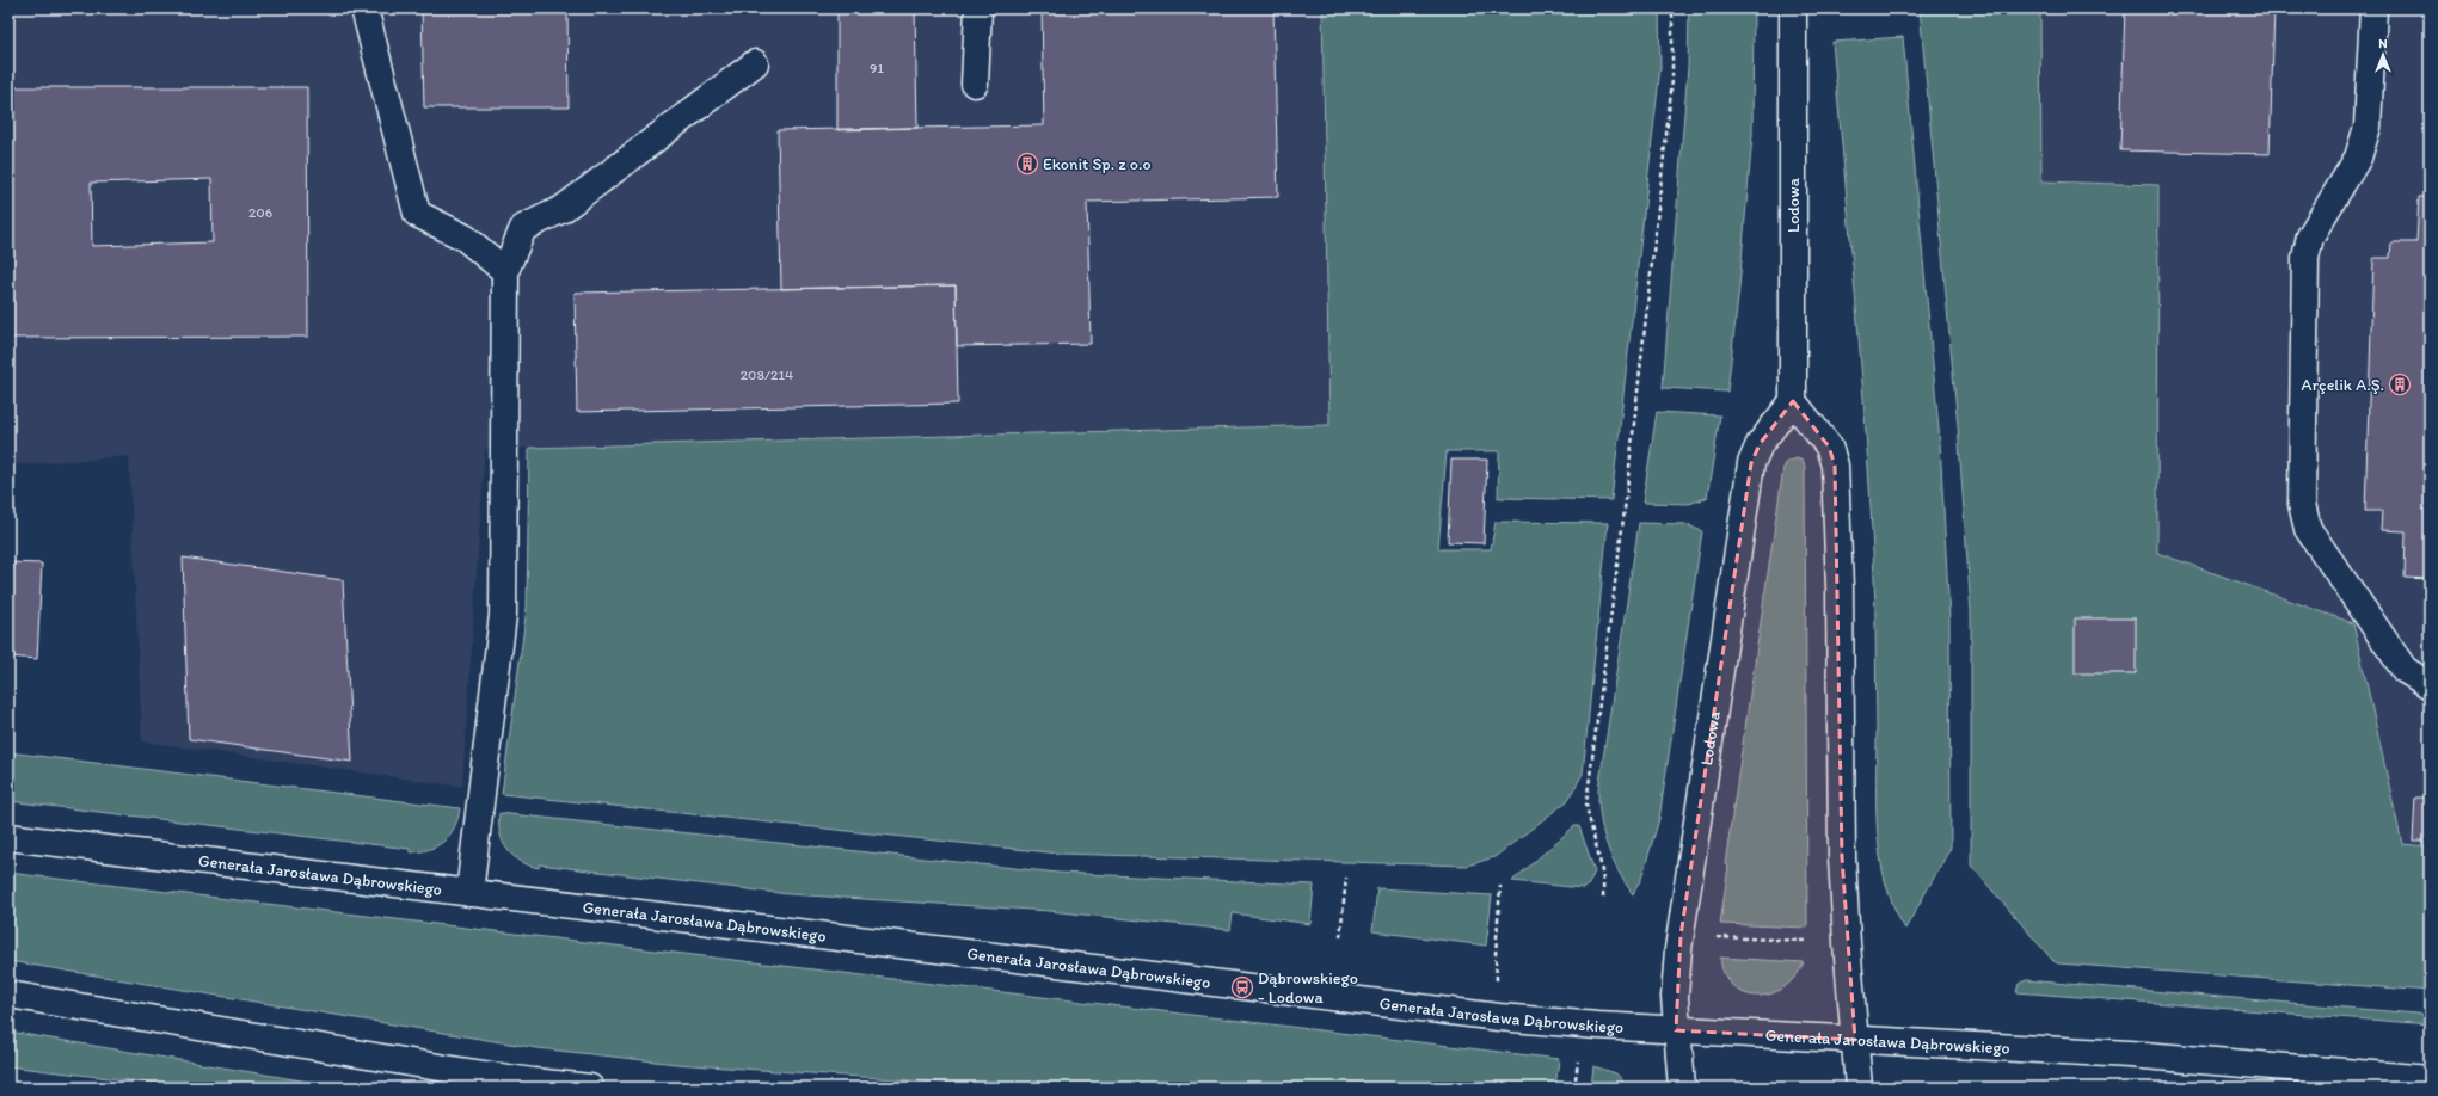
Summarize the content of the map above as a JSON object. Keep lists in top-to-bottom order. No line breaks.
{"streets":{"main road":["Lodowa","Generała Jarosława Dąbrowskiego"]},"crossings":[["Lodowa","Generała Jarosława Dąbrowskiego"]],"places":{"building":["Ekonit Sp. z o.o","Arçelik A.Ş."],"bus stop":["Dąbrowskiego - Lodowa"]},"house_numbers":["91","206","208/214"],"north":"top"}
